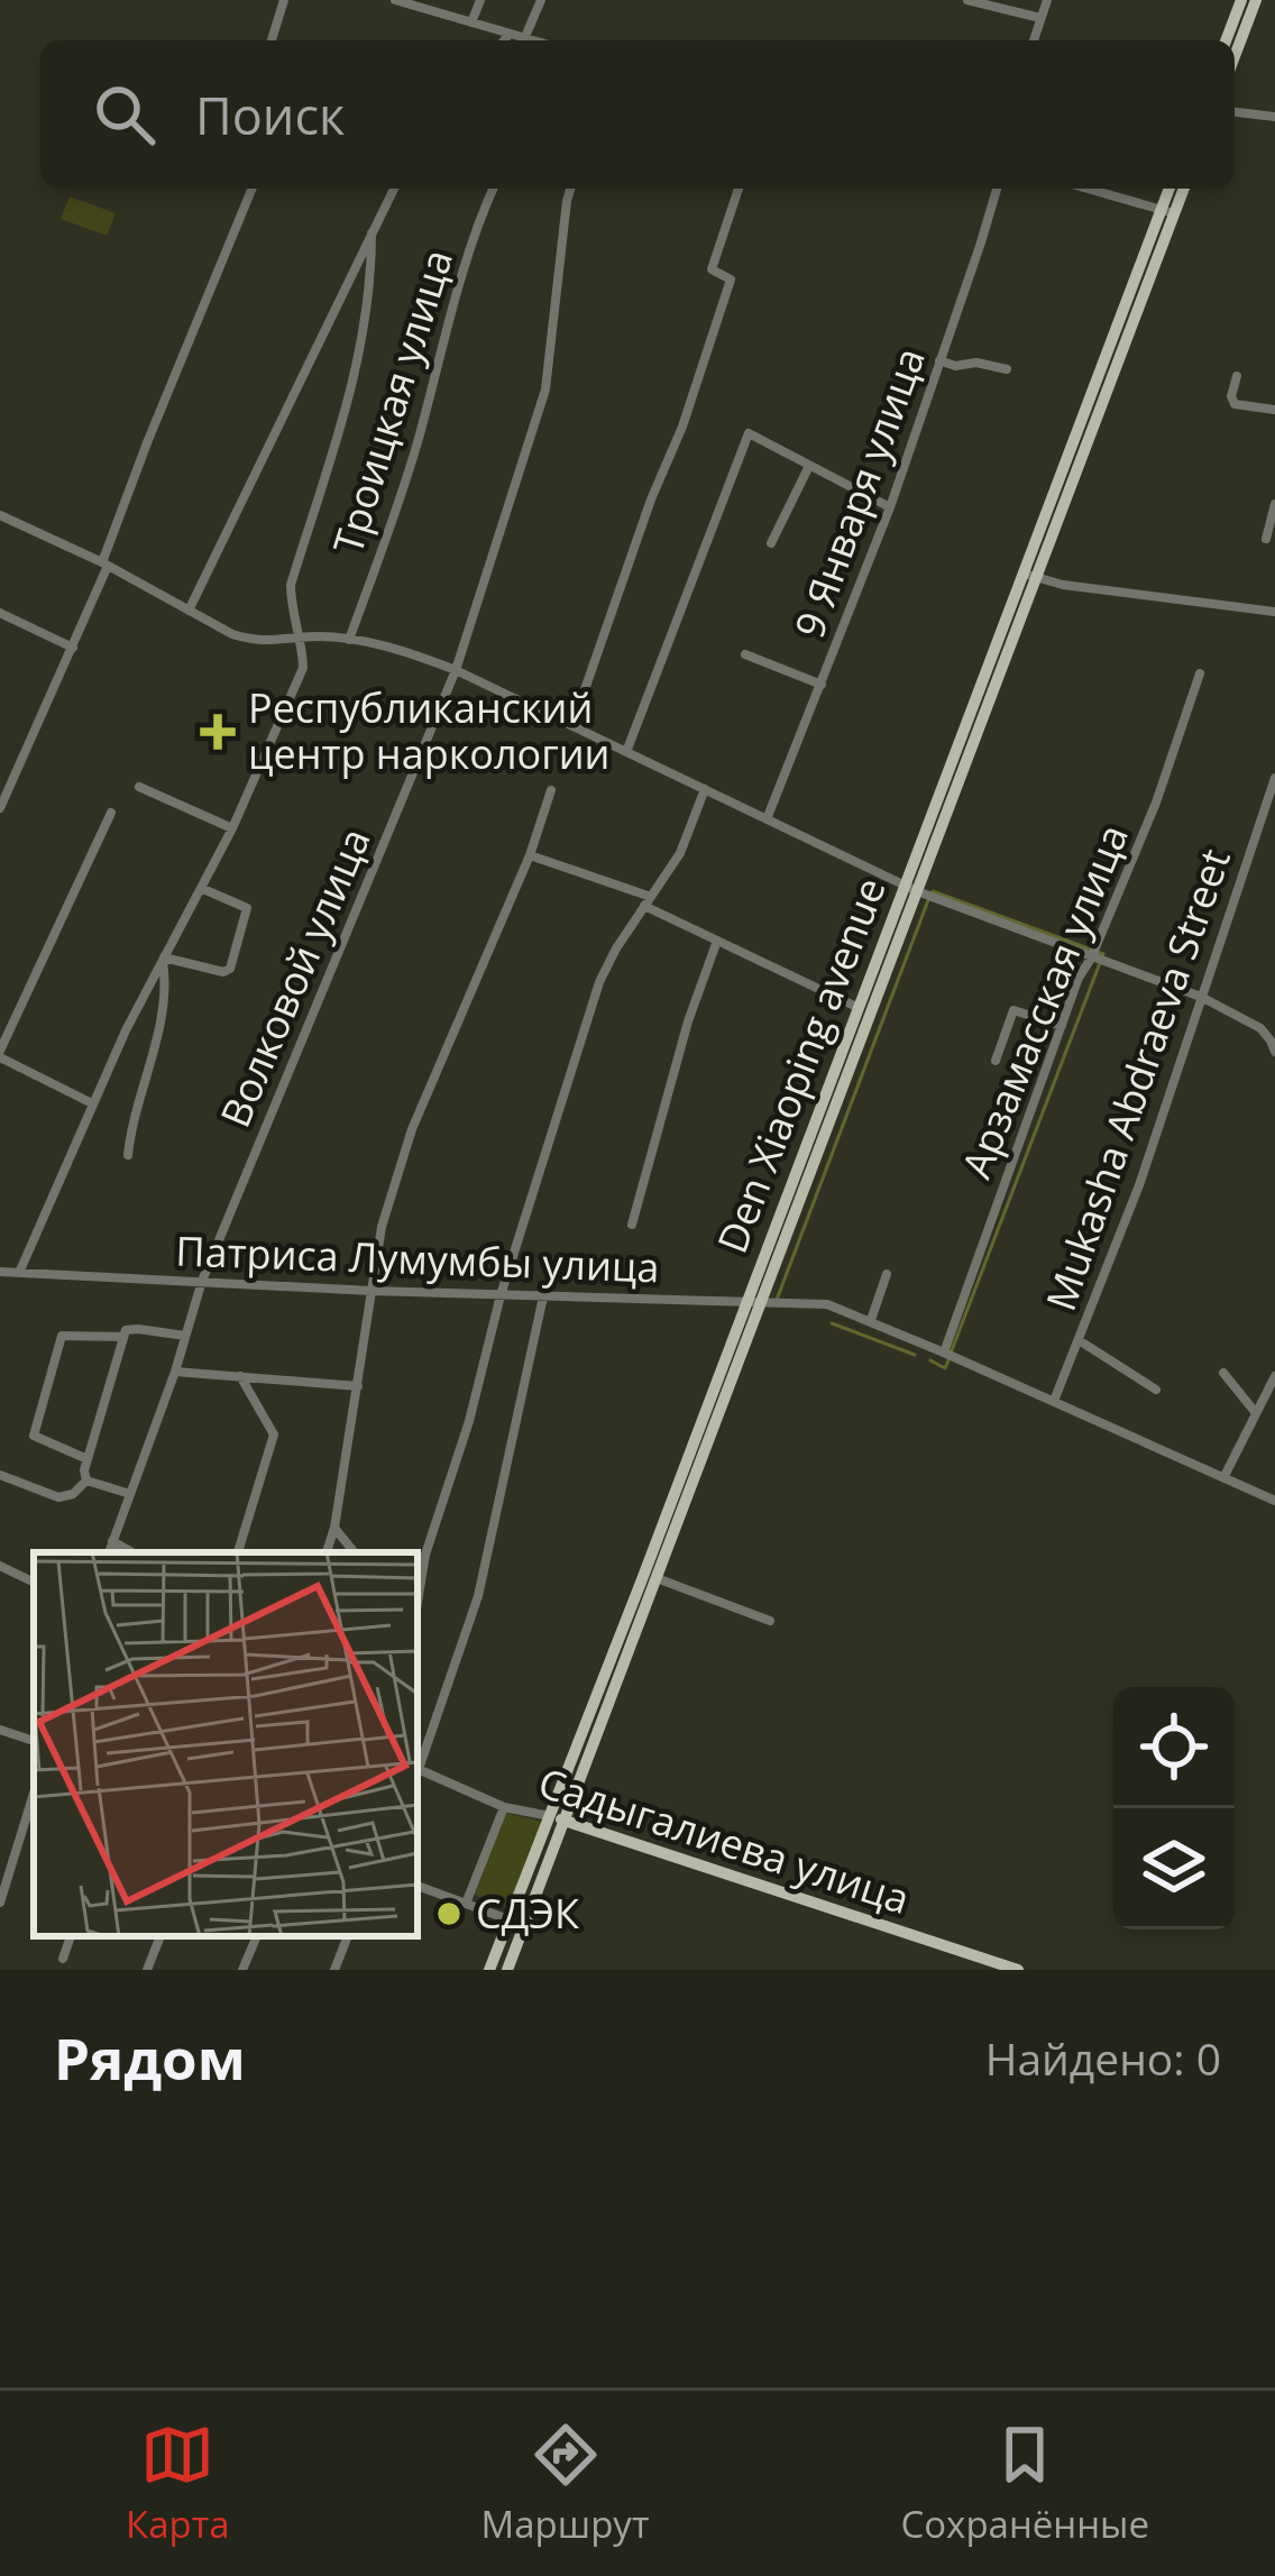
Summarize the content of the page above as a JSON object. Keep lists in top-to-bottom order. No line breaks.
{"streets":{"main road":["Den Xiaoping avenue","Садыгалиева улица"],"street":["Троицкая улица","9 Января улица","Волковой улица","Арзамасская улица","Mukasha Abdraeva Street","Патриса Лумумбы улица"]},"crossings":[["Троицкая улица","Патриса Лумумбы улица"],["Волковой улица","Патриса Лумумбы улица"],["Арзамасская улица","Патриса Лумумбы улица"],["Den Xiaoping avenue","Патриса Лумумбы улица"],["Den Xiaoping avenue","Садыгалиева улица"],["Mukasha Abdraeva Street","Патриса Лумумбы улица"]],"places":{"health":["Республиканский центр наркологии"],"other":["СДЭК"]},"page":{"search":"Поиск","heading":["Рядом","Найдено: 0"],"nav":["Карта","Маршрут","Сохранённые"]}}
